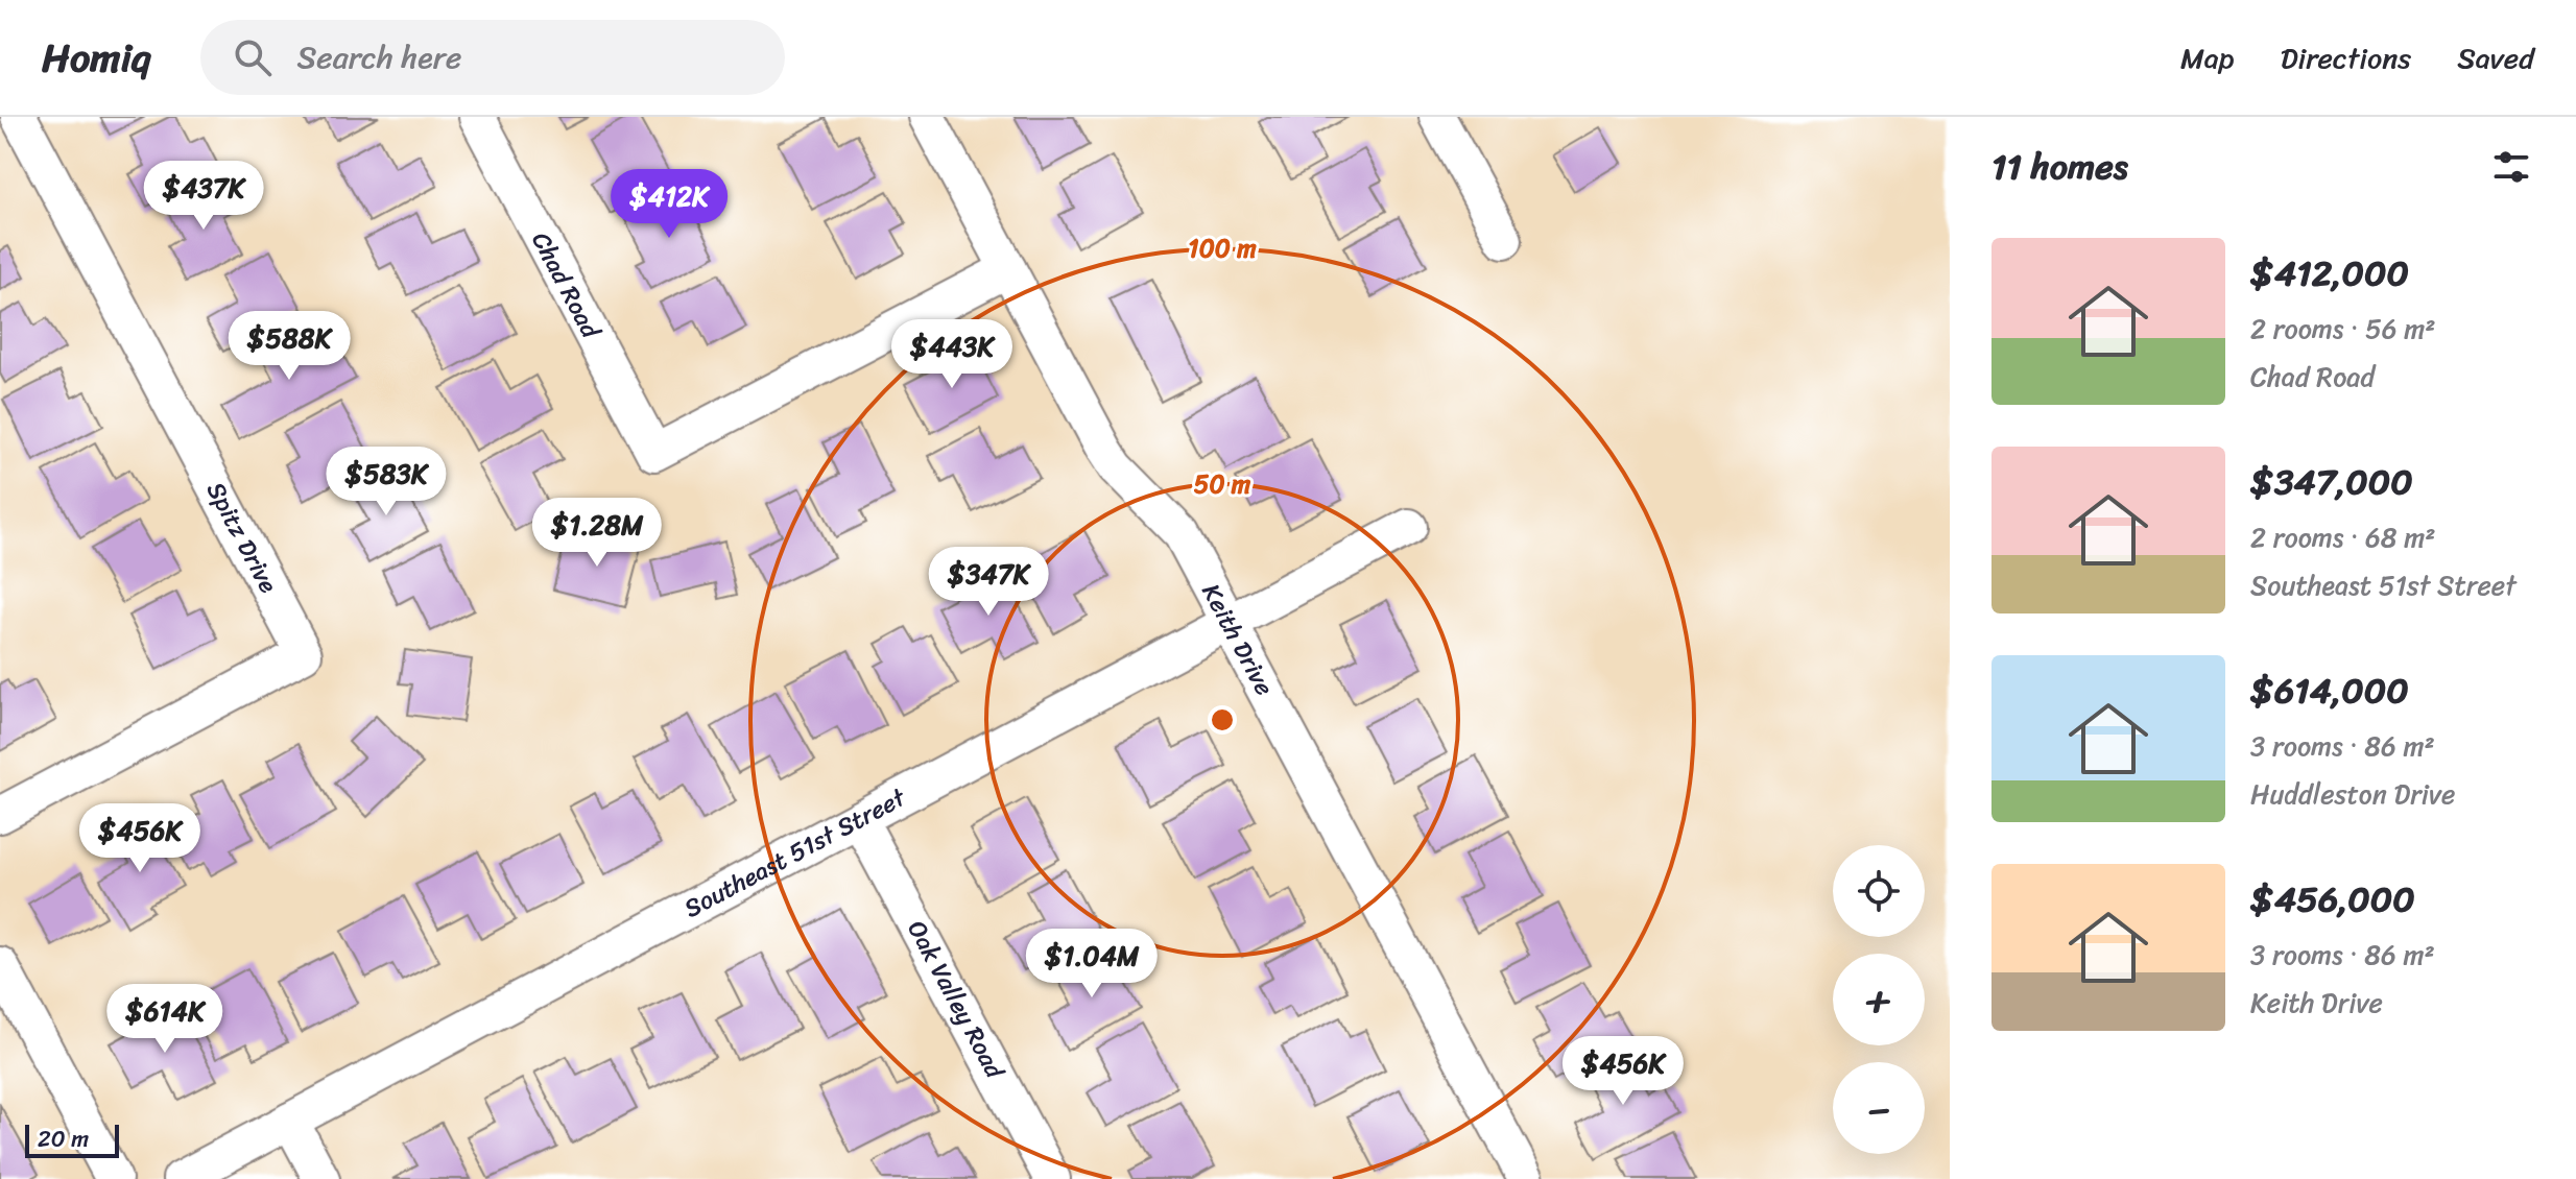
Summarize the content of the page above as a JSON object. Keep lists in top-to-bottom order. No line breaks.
{"streets":{"street":["Chad Road","Spitz Drive","Keith Drive","Southeast 51st Street","Oak Valley Road"]},"crossings":[["Chad Road","Keith Drive"],["Keith Drive","Southeast 51st Street"],["Southeast 51st Street","Oak Valley Road"]],"scale_bar":"20 m","page":{"header":"Homiq","search":"Search here","nav":["Map","Directions","Saved"],"heading":"11 homes","price":["$437K","$412K","$588K","$443K","$583K","$1.28M","$347K","$456K","$1.04M","$614K","$456K"],"list":[{"name":"$412,000","note":"2 rooms · 56 m² · Chad Road"},{"name":"$347,000","note":"2 rooms · 68 m² · Southeast 51st Street"},{"name":"$614,000","note":"3 rooms · 86 m² · Huddleston Drive"},{"name":"$456,000","note":"3 rooms · 86 m² · Keith Drive"}],"map_buttons":["+","−"],"scale":"20 m"},"rings":["100 m","50 m"]}
